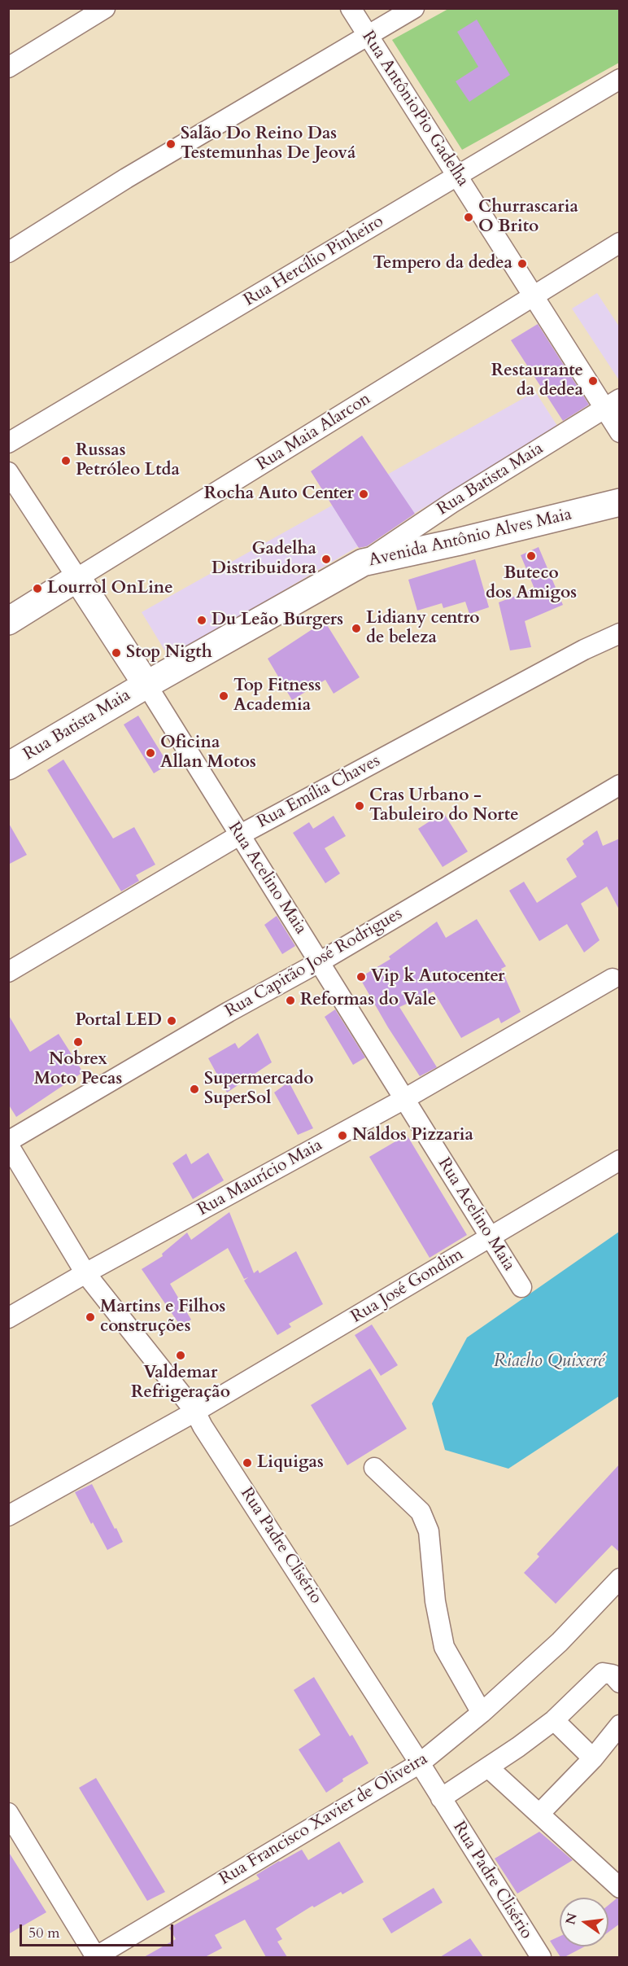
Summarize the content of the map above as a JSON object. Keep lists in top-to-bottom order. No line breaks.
{"streets":{"main road":["Rua Maia Alarcon","Rua Batista Maia","Avenida Antônio Alves Maia","Rua Acelino Maia"],"street":["Rua AntônioPio Gadelha","Rua Hercílio Pinheiro","Rua Emília Chaves","Rua Capitão José Rodrigues","Rua Maurício Maia","Rua José Gondim","Rua Padre Clisério","Rua Francisco Xavier de Oliveira"]},"crossings":[["Rua AntônioPio Gadelha","Rua Hercílio Pinheiro"],["Rua AntônioPio Gadelha","Rua Maia Alarcon"],["Rua AntônioPio Gadelha","Rua Batista Maia"],["Rua Maia Alarcon","Rua Acelino Maia"],["Rua Batista Maia","Avenida Antônio Alves Maia"],["Rua Batista Maia","Rua Acelino Maia"],["Avenida Antônio Alves Maia","Rua Acelino Maia"],["Rua Emília Chaves","Rua Acelino Maia"],["Rua Acelino Maia","Rua Capitão José Rodrigues"],["Rua Acelino Maia","Rua Maurício Maia"],["Rua Acelino Maia","Rua José Gondim"],["Rua Capitão José Rodrigues","Rua Padre Clisério"],["Rua Maurício Maia","Rua Padre Clisério"],["Rua José Gondim","Rua Padre Clisério"],["Rua Padre Clisério","Rua Francisco Xavier de Oliveira"]],"water":["Riacho Quixeré"],"places":["Salão Do Reino Das Testemunhas De Jeová","Churrascaria O Brito","Tempero da dedea","Restaurante da dedea","Russas Petróleo Ltda","Rocha Auto Center","Buteco dos Amigos","Gadelha Distribuidora","Lourrol OnLine","Du Leão Burgers","Lidiany centro de beleza","Stop Nigth","Top Fitness Academia","Oficina Allan Motos","Cras Urbano - Tabuleiro do Norte","Vip k Autocenter","Reformas do Vale","Portal LED","Nobrex Moto Pecas","Supermercado SuperSol","Naldos Pizzaria","Martins e Filhos construções","Valdemar Refrigeração","Liquigas"],"scale_bar":"50 m","north":"left"}
